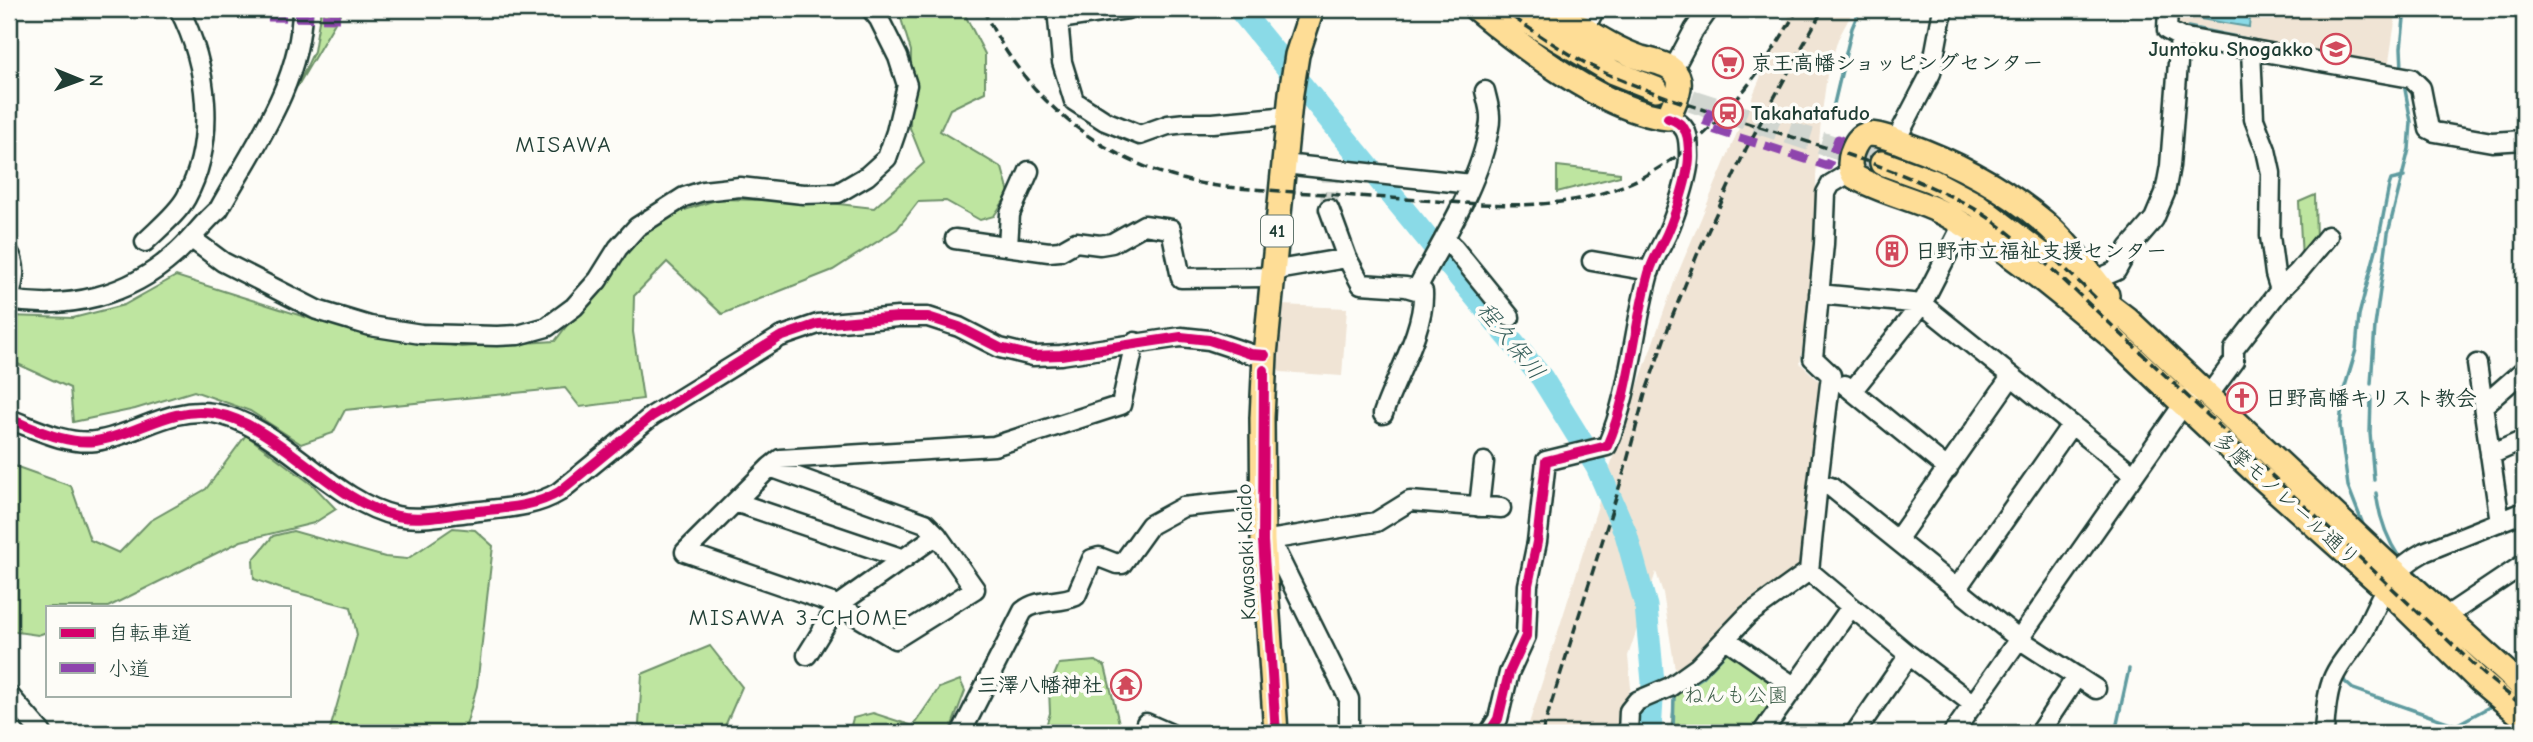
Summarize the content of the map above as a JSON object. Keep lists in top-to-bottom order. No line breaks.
{"streets":{"main road":["41","多摩モノレール通り","Kawasaki Kaido"]},"districts":["MISAWA","MISAWA 3-CHOME"],"water":["程久保川"],"parks":["ねんも公園"],"places":{"school or university":["Juntoku Shogakko"],"supermarket":["京王高幡ショッピングセンター"],"station":["Takahatafudo"],"building":["日野市立福祉支援センター"],"church":["日野高幡キリスト教会"],"temple":["三澤八幡神社"]},"legend":["自転車道","小道"],"north":"right"}
